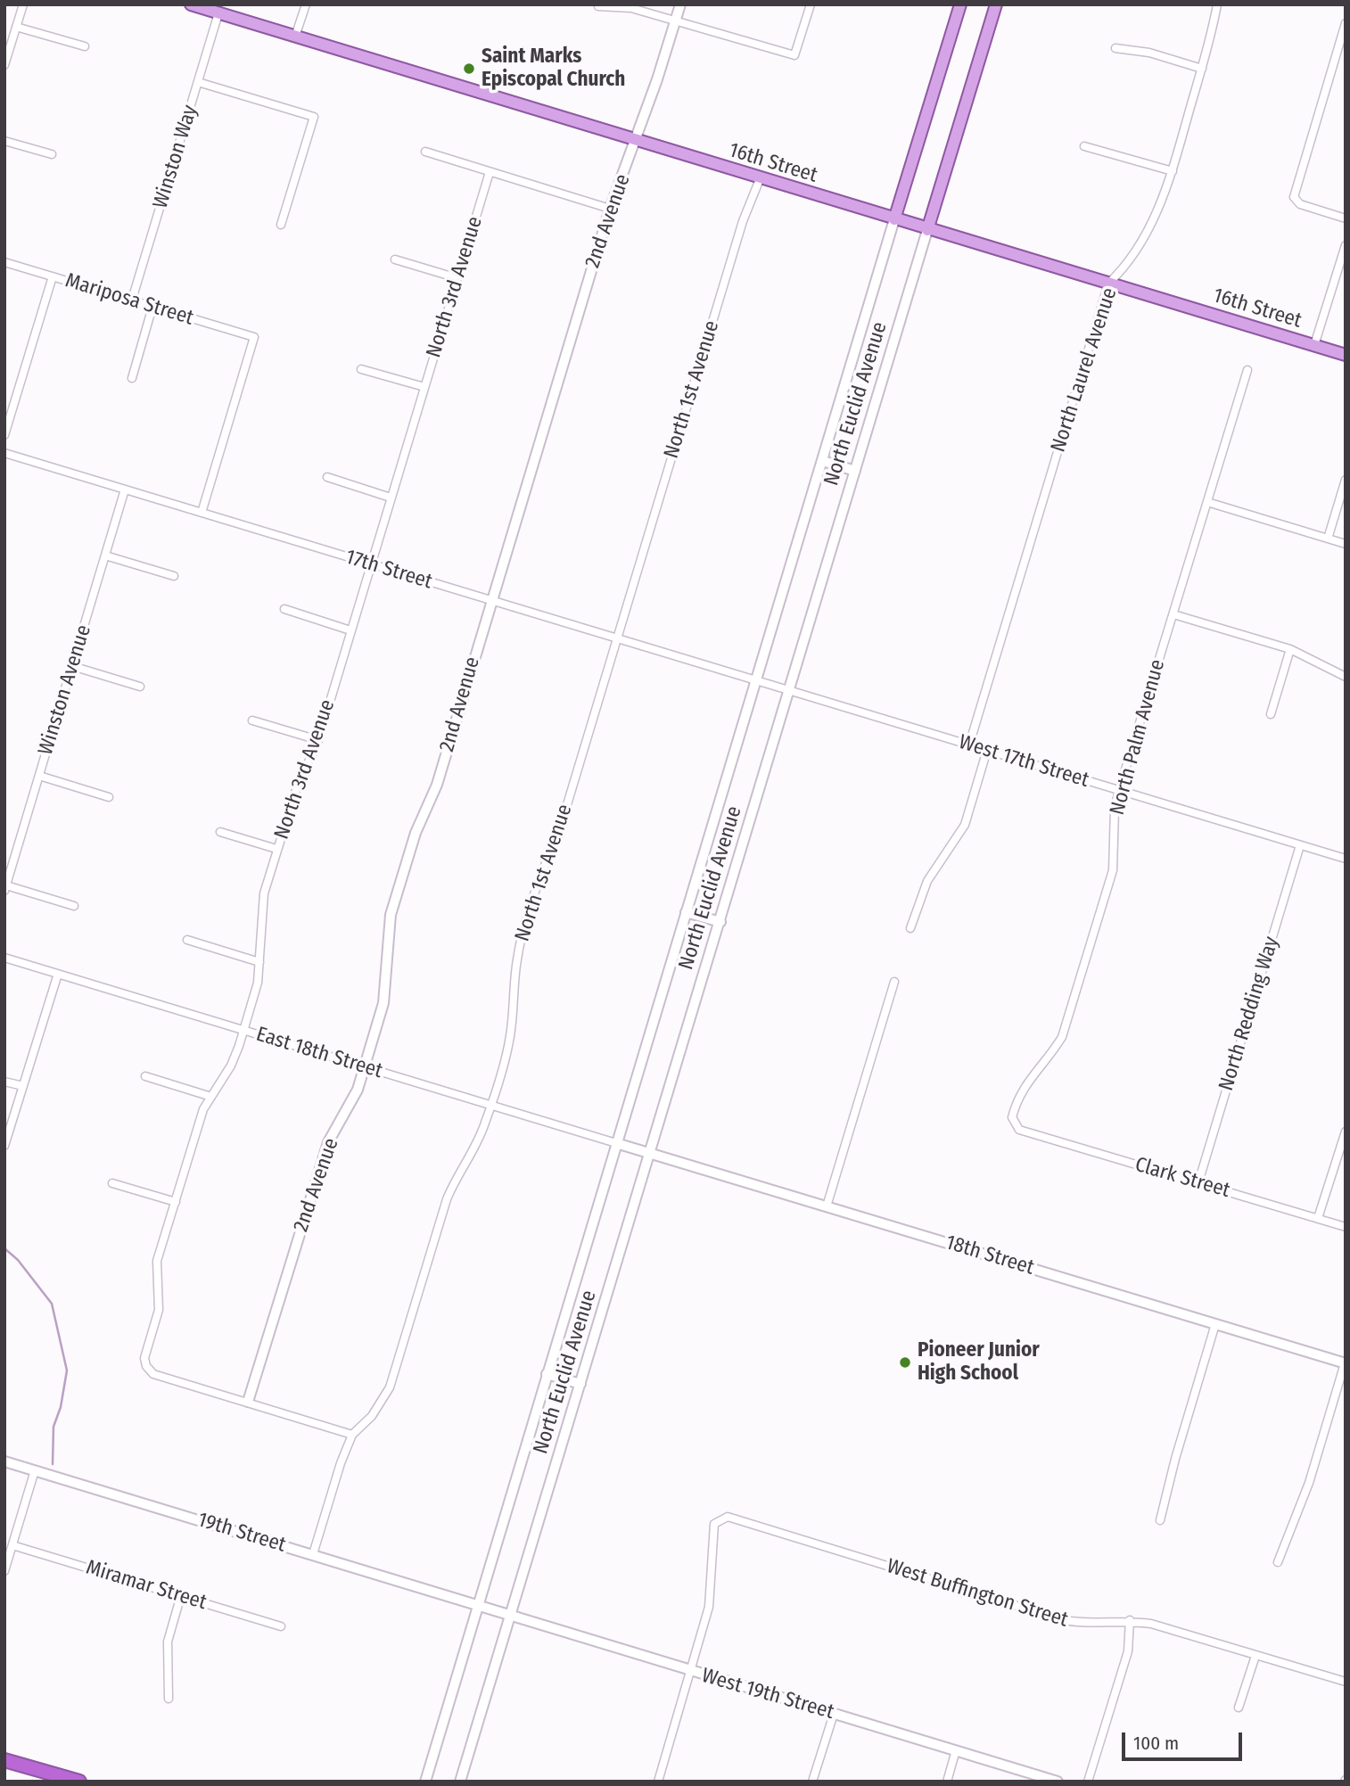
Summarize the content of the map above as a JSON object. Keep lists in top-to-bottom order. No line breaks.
{"streets":{"main road":["16th Street","2nd Avenue","North Euclid Avenue","East 18th Street","18th Street","19th Street","West 19th Street"],"street":["Winston Way","North 3rd Avenue","Mariposa Street","North Laurel Avenue","North 1st Avenue","17th Street","Winston Avenue","North Palm Avenue","West 17th Street","North Redding Way","Clark Street","Miramar Street","West Buffington Street"]},"crossings":[["Winston Way","16th Street"],["Winston Way","Mariposa Street"],["16th Street","2nd Avenue"],["16th Street","North Laurel Avenue"],["16th Street","North 1st Avenue"],["16th Street","North Euclid Avenue"],["2nd Avenue","North 3rd Avenue"],["2nd Avenue","17th Street"],["2nd Avenue","East 18th Street"],["North 3rd Avenue","17th Street"],["North 3rd Avenue","East 18th Street"],["Mariposa Street","17th Street"],["North Laurel Avenue","West 17th Street"],["North 1st Avenue","17th Street"],["North 1st Avenue","East 18th Street"],["North 1st Avenue","19th Street"],["North Euclid Avenue","17th Street"],["North Euclid Avenue","West 17th Street"],["North Euclid Avenue","East 18th Street"],["North Euclid Avenue","18th Street"],["North Euclid Avenue","19th Street"],["North Euclid Avenue","West 19th Street"],["17th Street","Winston Avenue"],["17th Street","West 17th Street"],["North Palm Avenue","West 17th Street"],["North Palm Avenue","Clark Street"],["West 17th Street","North Redding Way"],["North Redding Way","Clark Street"],["East 18th Street","18th Street"],["19th Street","West 19th Street"],["West Buffington Street","West 19th Street"]],"places":["Saint Marks Episcopal Church","Pioneer Junior High School"],"scale_bar":"100 m"}
